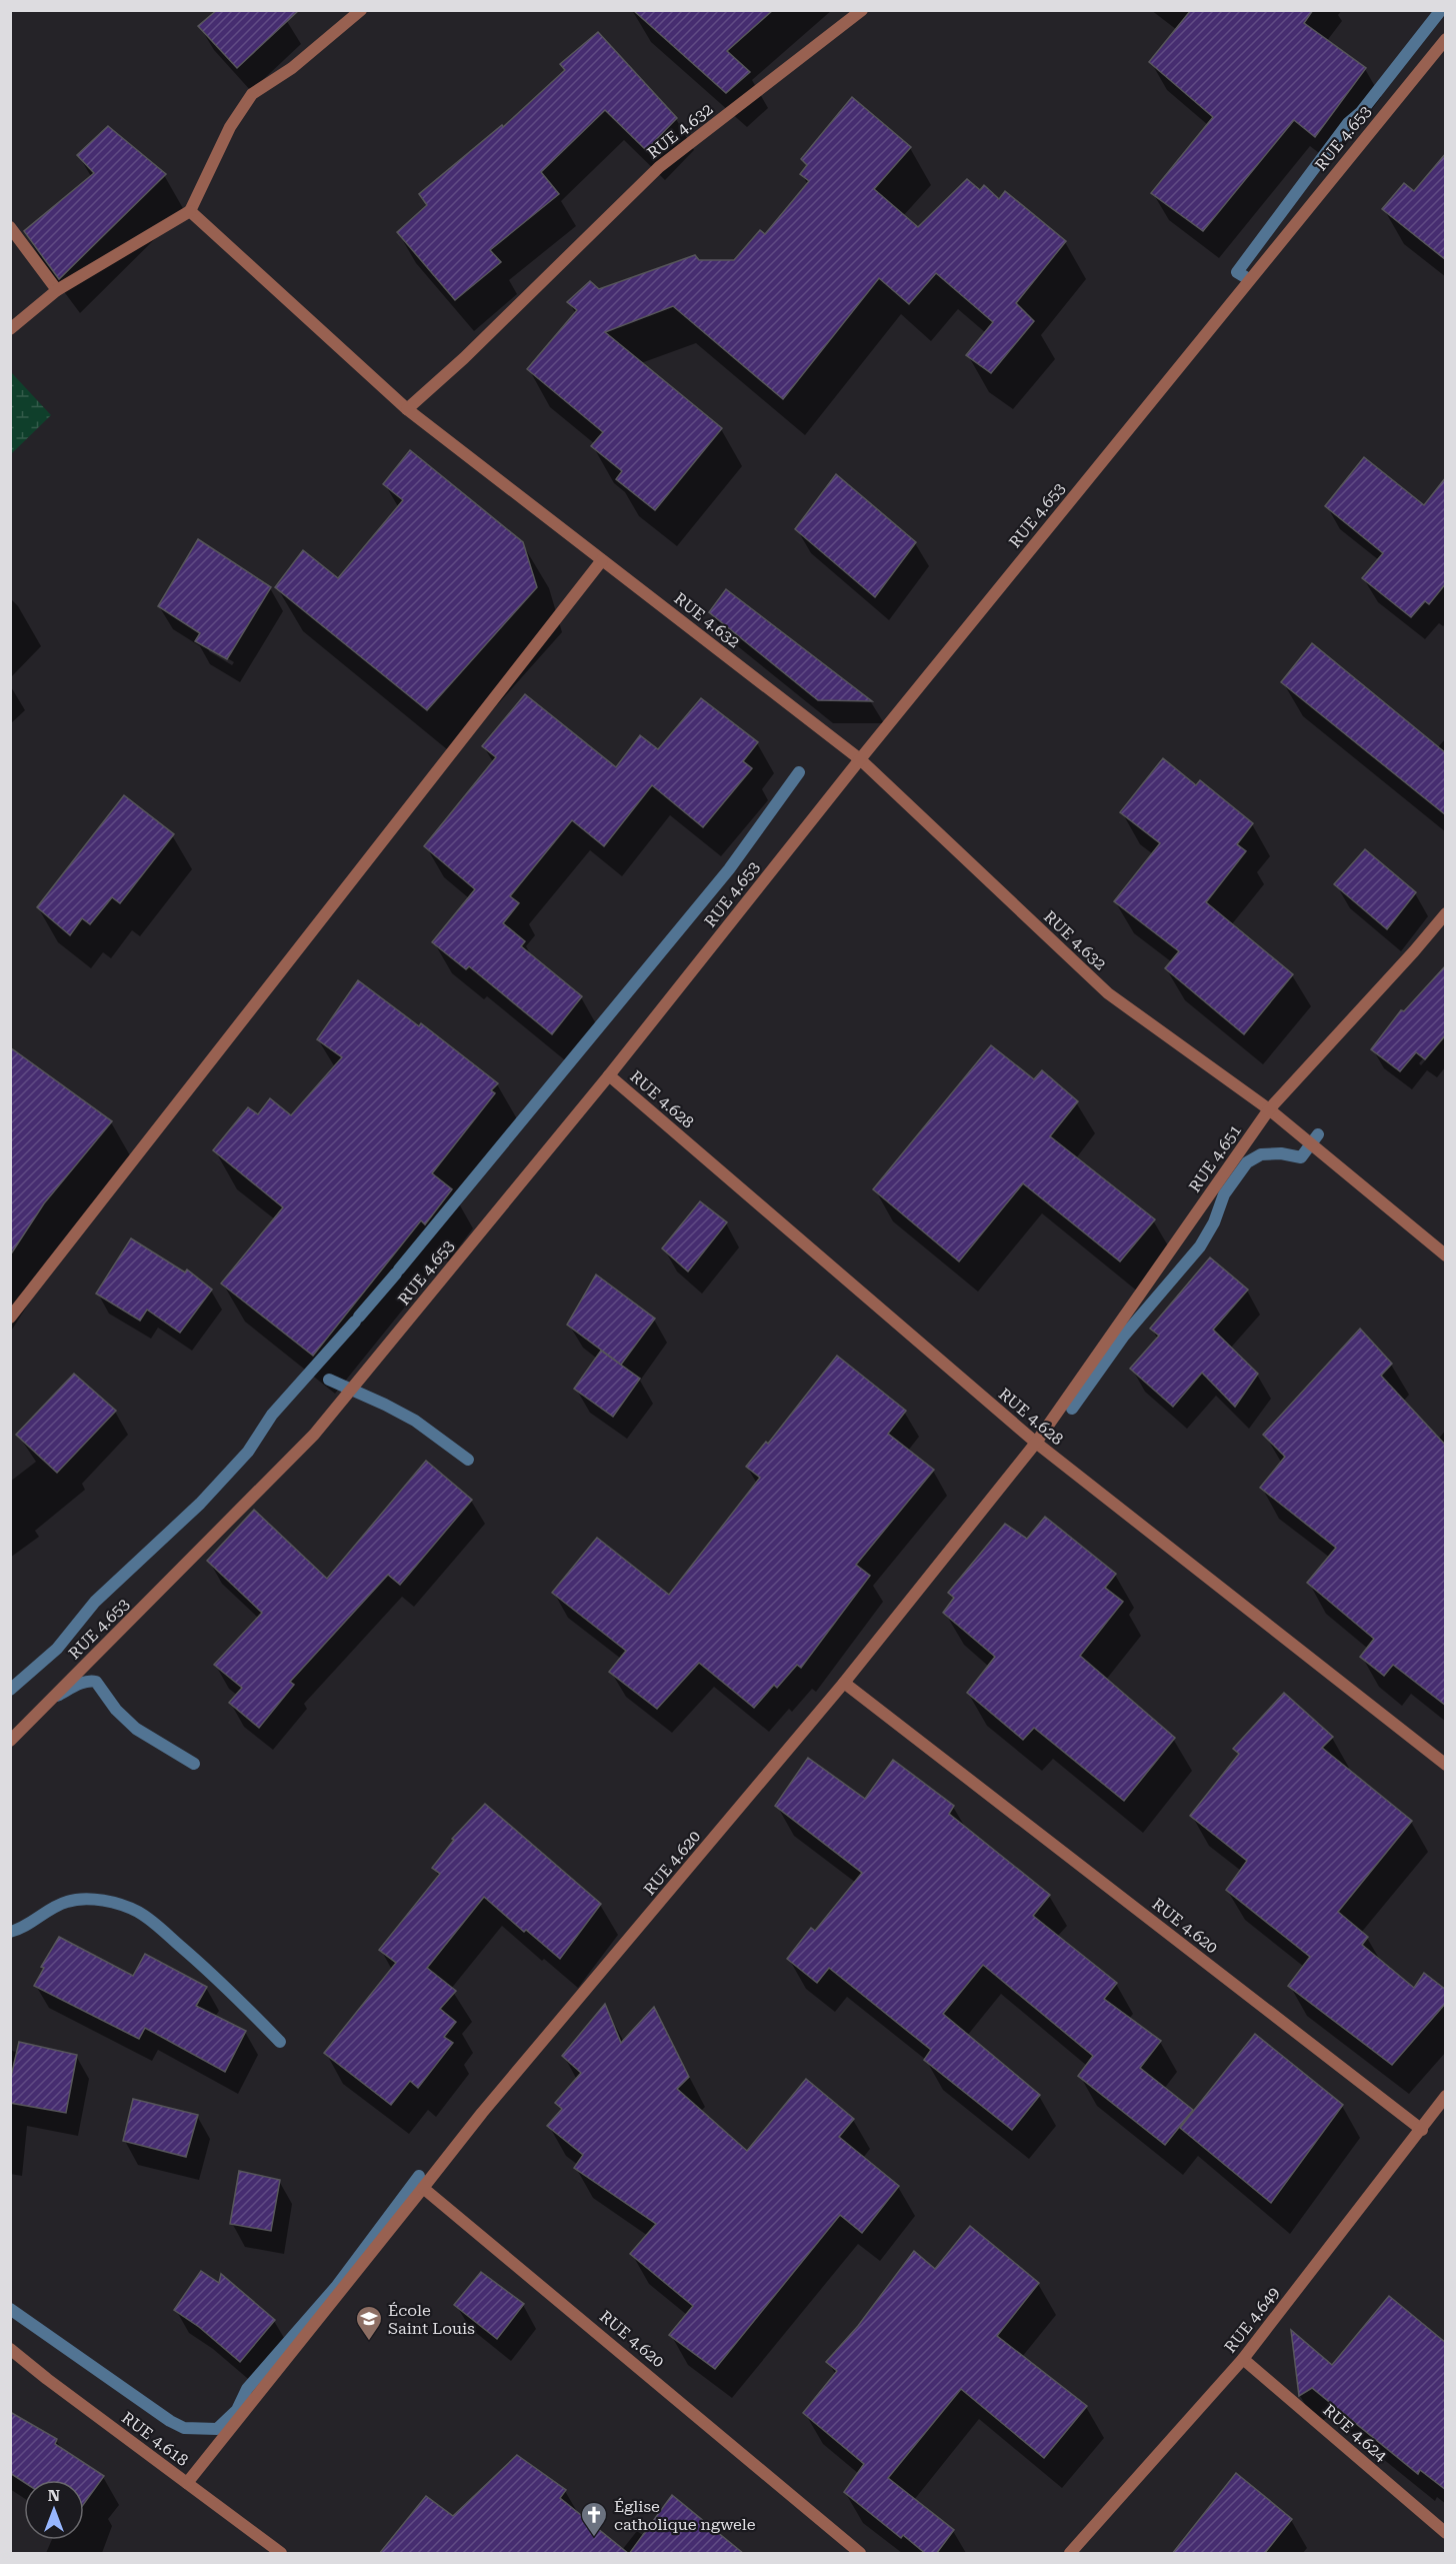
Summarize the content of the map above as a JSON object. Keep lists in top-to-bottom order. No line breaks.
{"streets":{"street":["RUE 4.632","RUE 4.653","RUE 4.628","RUE 4.651","RUE 4.620","RUE 4.649","RUE 4.624","RUE 4.618"]},"crossings":[["RUE 4.632","RUE 4.653"],["RUE 4.632","RUE 4.651"],["RUE 4.653","RUE 4.628"],["RUE 4.628","RUE 4.651"],["RUE 4.651","RUE 4.620"],["RUE 4.620","RUE 4.649"],["RUE 4.649","RUE 4.624"]],"places":{"school or university":["École Saint Louis"],"church":["Église catholique ngwele"]},"north":"top"}
